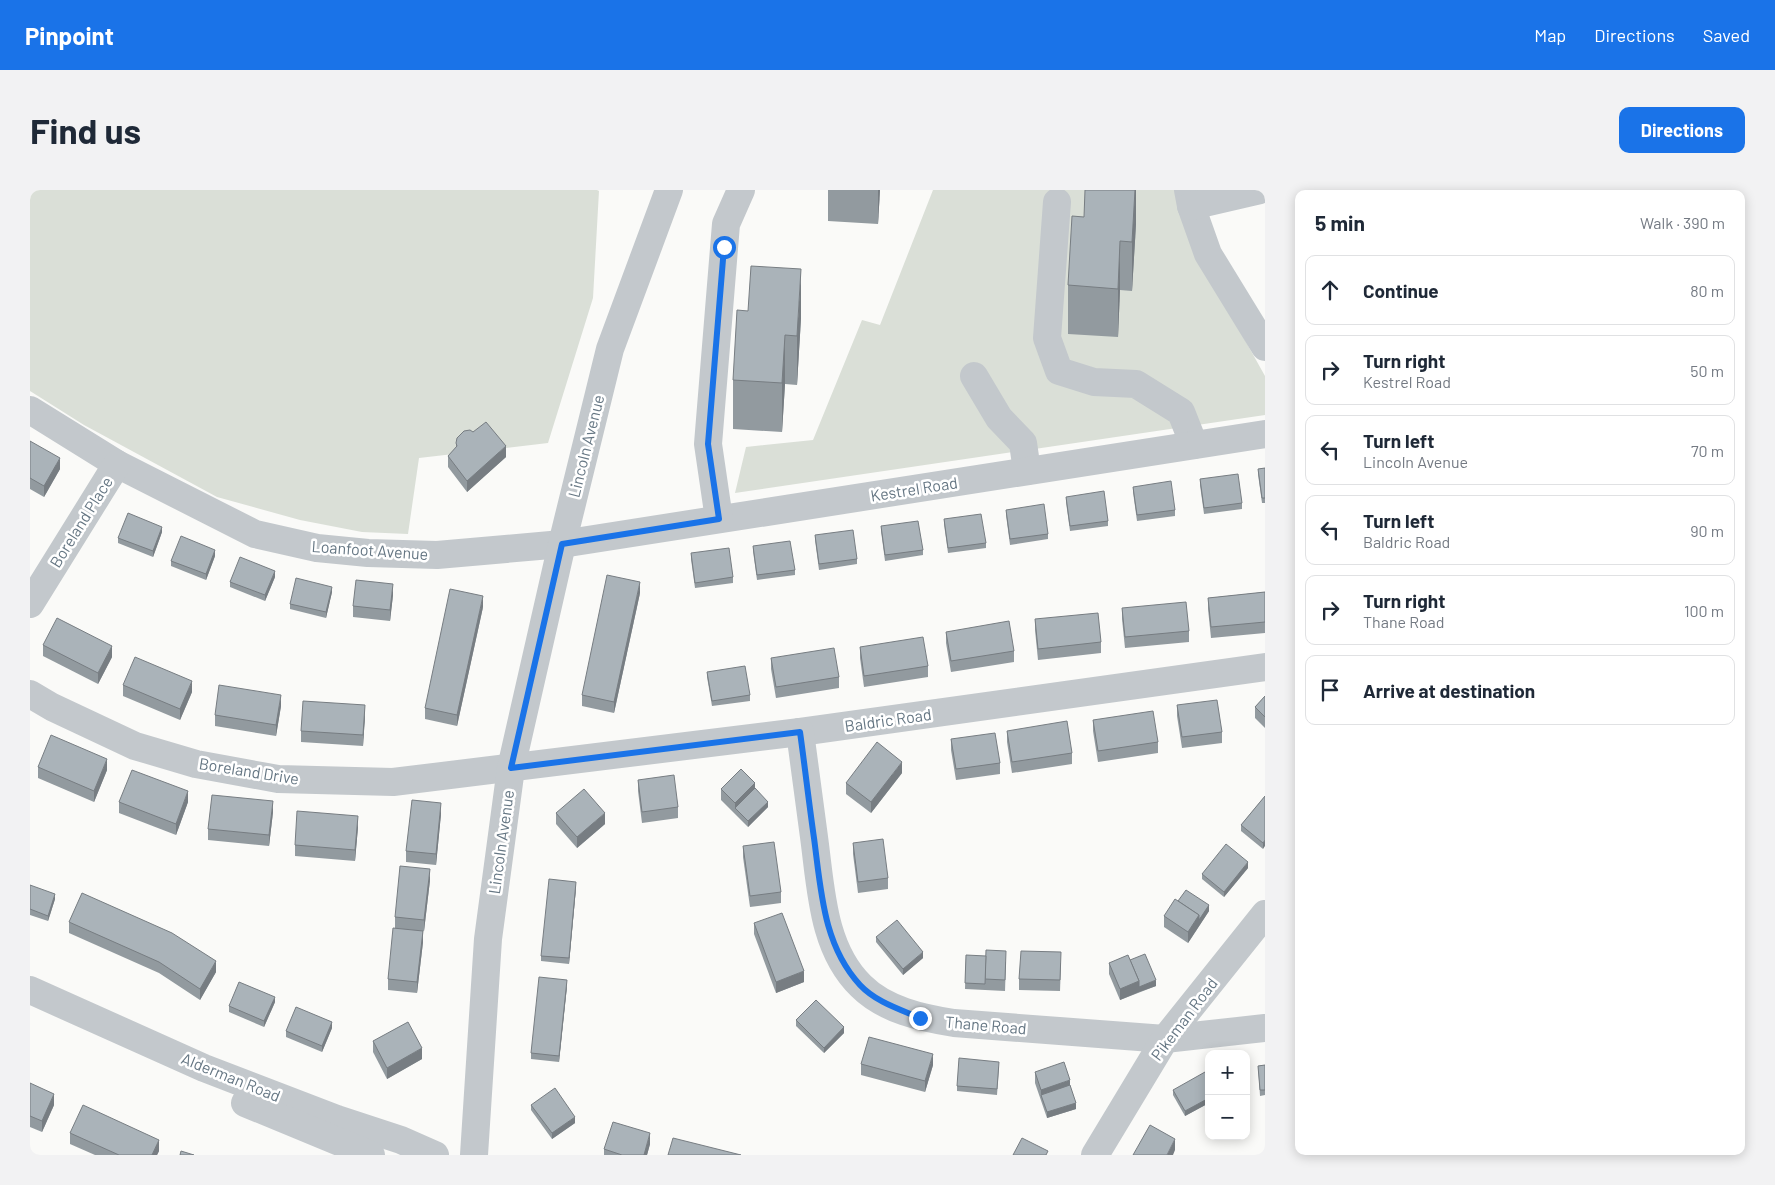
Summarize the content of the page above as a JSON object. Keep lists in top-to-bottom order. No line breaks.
{"streets":{"street":["Lincoln Avenue","Kestrel Road","Boreland Place","Loanfoot Avenue","Baldric Road","Boreland Drive","Pikeman Road","Thane Road","Alderman Road"]},"crossings":[["Lincoln Avenue","Kestrel Road"],["Lincoln Avenue","Loanfoot Avenue"],["Lincoln Avenue","Baldric Road"],["Lincoln Avenue","Boreland Drive"],["Kestrel Road","Loanfoot Avenue"],["Boreland Place","Loanfoot Avenue"],["Baldric Road","Boreland Drive"],["Baldric Road","Thane Road"],["Pikeman Road","Thane Road"]],"page":{"header":"Pinpoint","nav":["Map","Directions","Saved"],"buttons":"Directions","title":"Find us","heading":["5 min","Walk · 390 m"],"list":[["Continue","80 m"],["Turn right","Kestrel Road","50 m"],["Turn left","Lincoln Avenue","70 m"],["Turn left","Baldric Road","90 m"],["Turn right","Thane Road","100 m"],"Arrive at destination"],"map_buttons":["+","−"]}}
